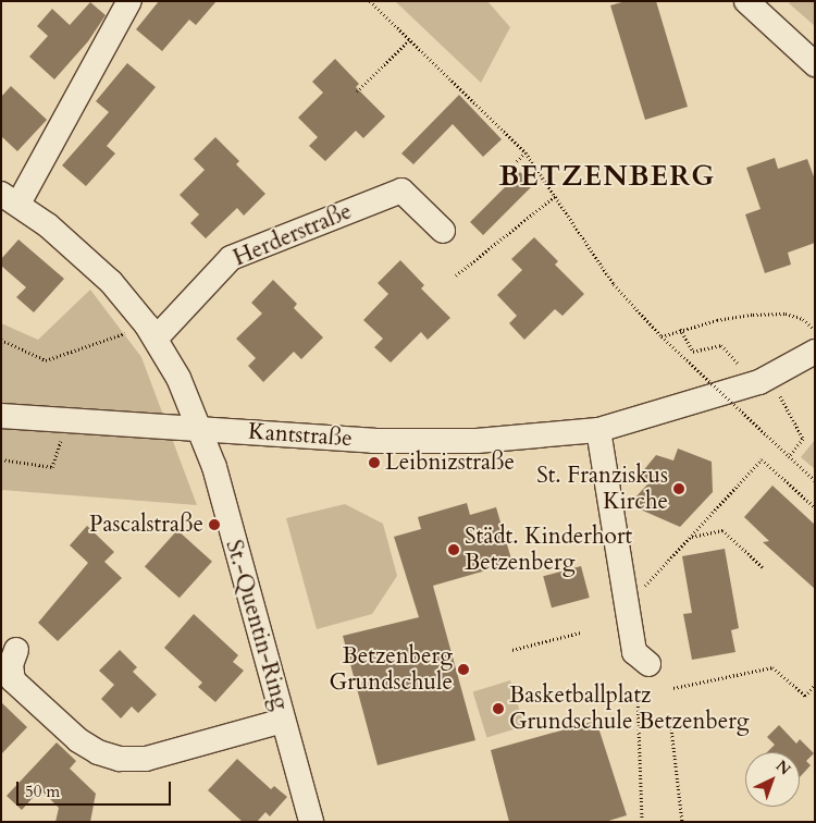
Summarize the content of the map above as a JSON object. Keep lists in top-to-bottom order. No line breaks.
{"streets":{"street":["Herderstraße","Kantstraße","St.-Quentin-Ring"]},"crossings":[["Kantstraße","St.-Quentin-Ring"]],"districts":["BETZENBERG"],"places":["Leibnizstraße","St. Franziskus Kirche","Pascalstraße","Städt. Kinderhort Betzenberg","Betzenberg Grundschule","Basketballplatz Grundschule Betzenberg"],"scale_bar":"50 m","north":"top right"}
